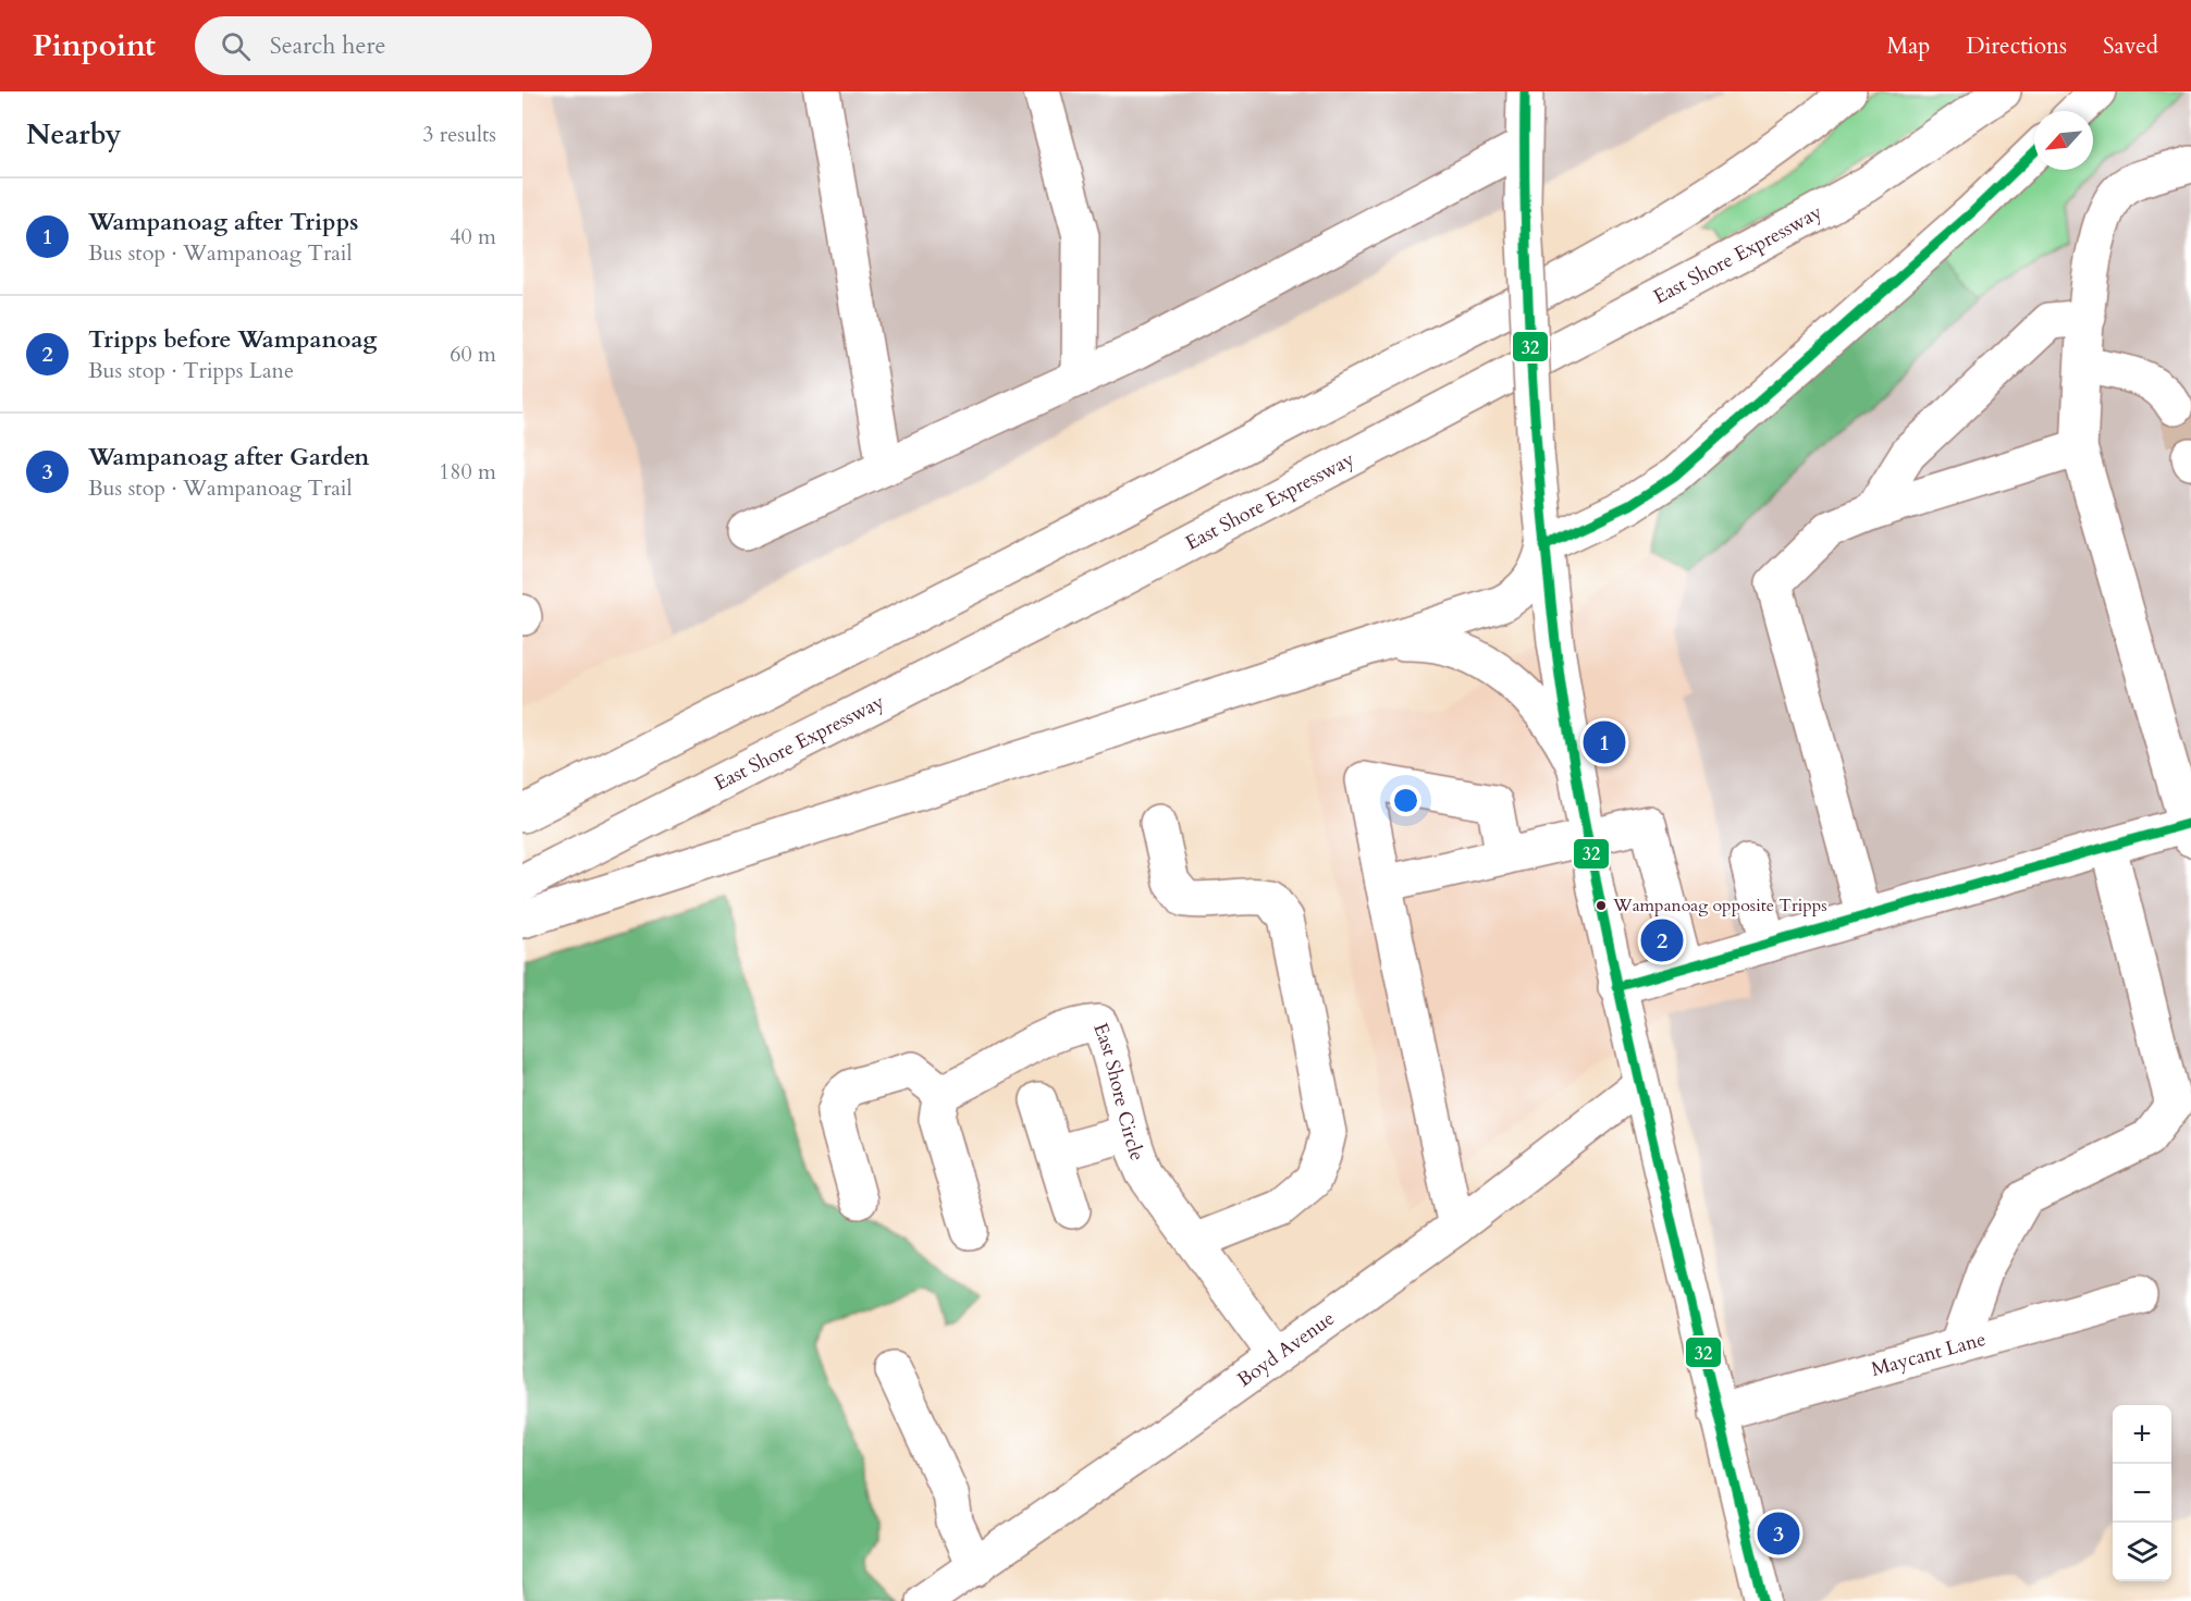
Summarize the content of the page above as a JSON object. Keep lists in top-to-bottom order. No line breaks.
{"streets":{"main road":["East Shore Expressway","East Shore Circle","Boyd Avenue","Maycant Lane"]},"crossings":[["East Shore Circle","Boyd Avenue"]],"places":["Wampanoag opposite Tripps"],"lines":["transit line 32"],"north":"bottom left","page":{"header":"Pinpoint","search":"Search here","nav":["Map","Directions","Saved"],"heading":["Nearby","3 results"],"list":[{"mark":"1","name":"Wampanoag after Tripps","note":"Bus stop · Wampanoag Trail","value":"40 m"},{"mark":"2","name":"Tripps before Wampanoag","note":"Bus stop · Tripps Lane","value":"60 m"},{"mark":"3","name":"Wampanoag after Garden","note":"Bus stop · Wampanoag Trail","value":"180 m"}],"pins":["1","2","3"],"map_buttons":["+","−"]}}
